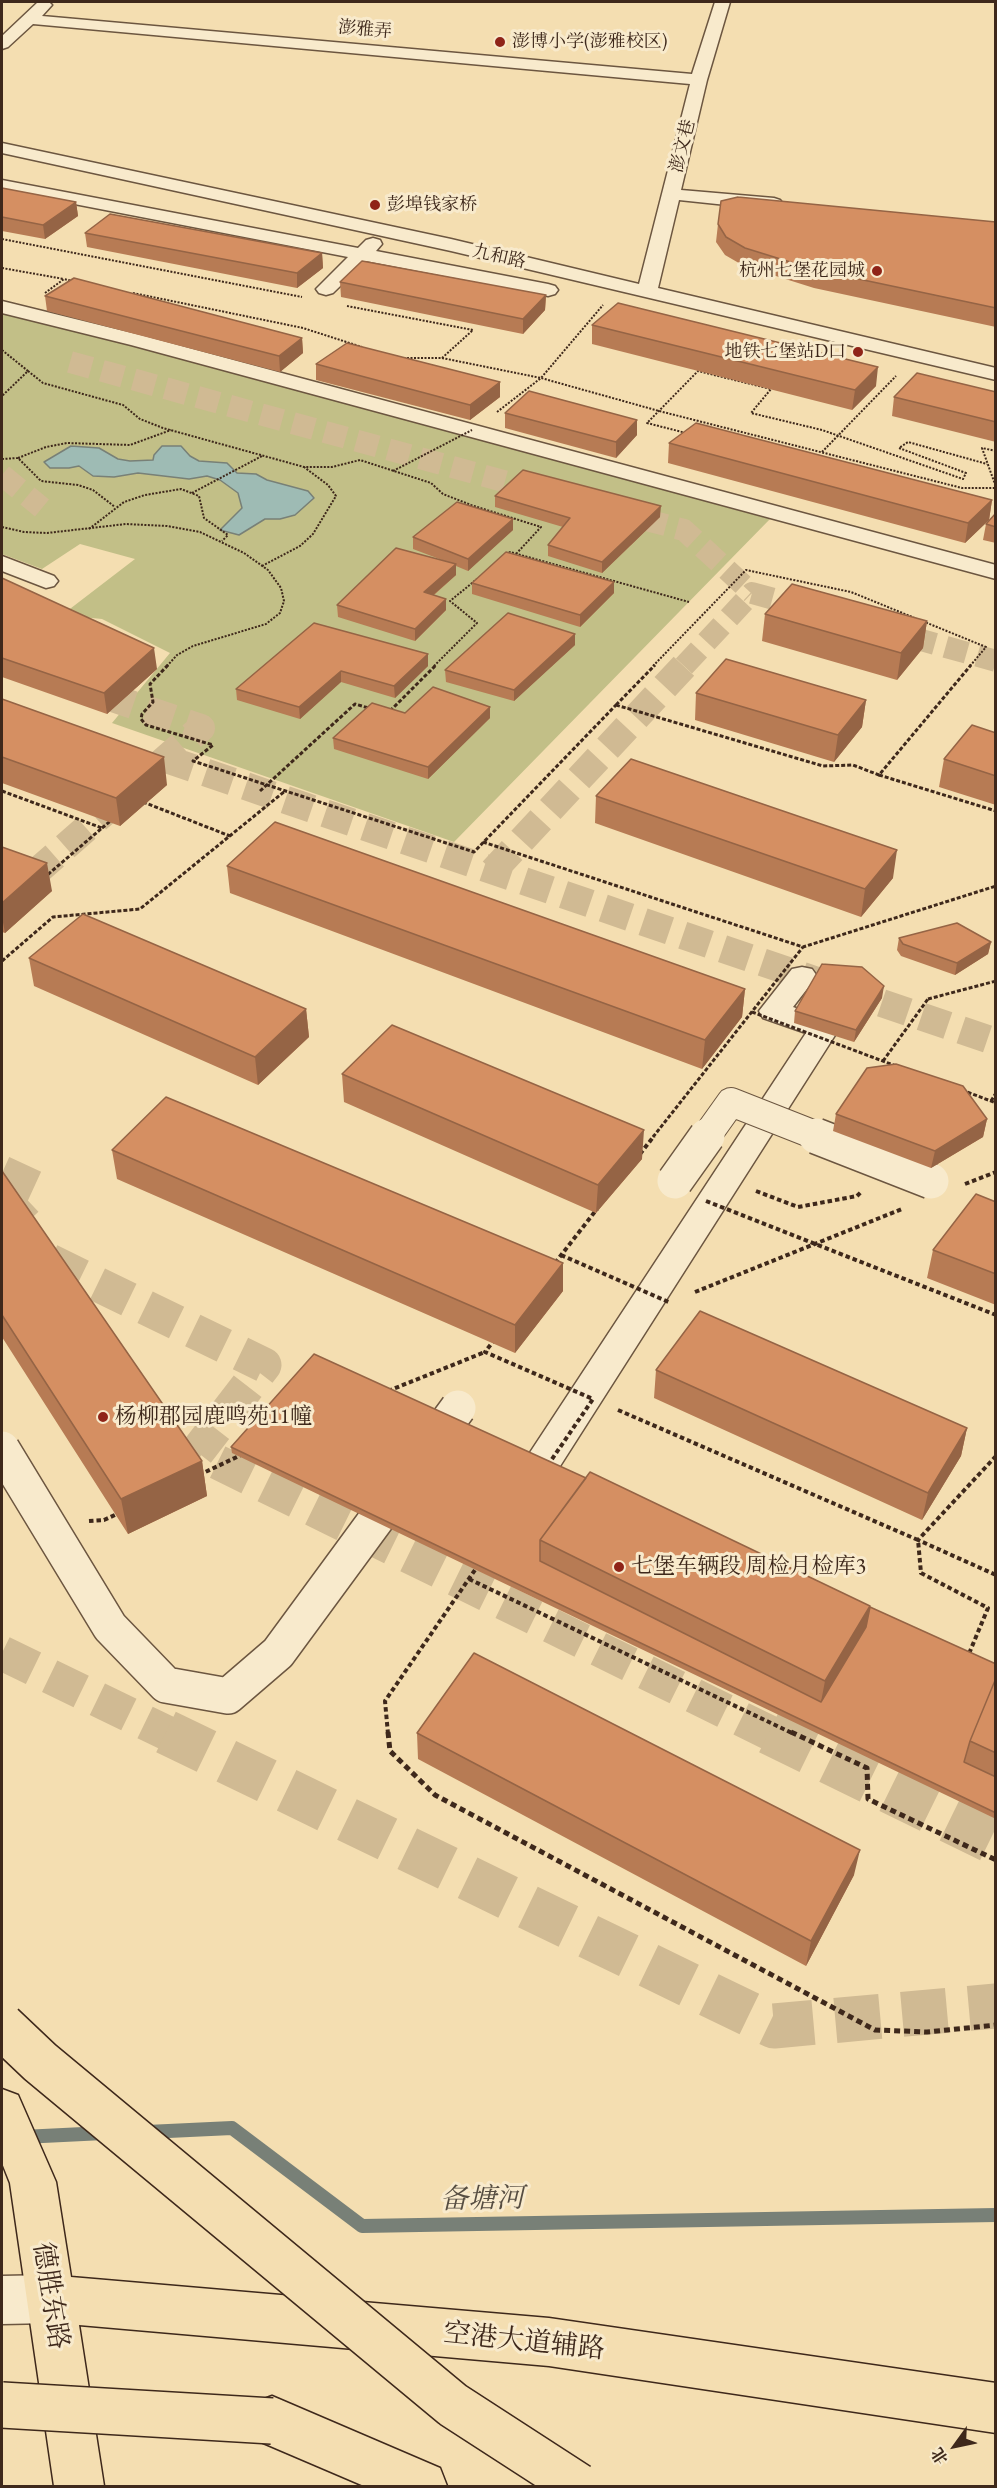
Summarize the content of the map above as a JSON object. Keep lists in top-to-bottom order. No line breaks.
{"streets":{"main road":["德胜东路","空港大道辅路"],"street":["澎雅弄","澎文巷","九和路"]},"crossings":[["澎雅弄","澎文巷"],["澎文巷","九和路"],["德胜东路","空港大道辅路"]],"water":["备塘河"],"places":["澎博小学(澎雅校区)","彭埠钱家桥","杭州七堡花园城","地铁七堡站D口","杨柳郡园鹿鸣苑11幢","七堡车辆段 周检月检库3"],"north":"bottom left"}
